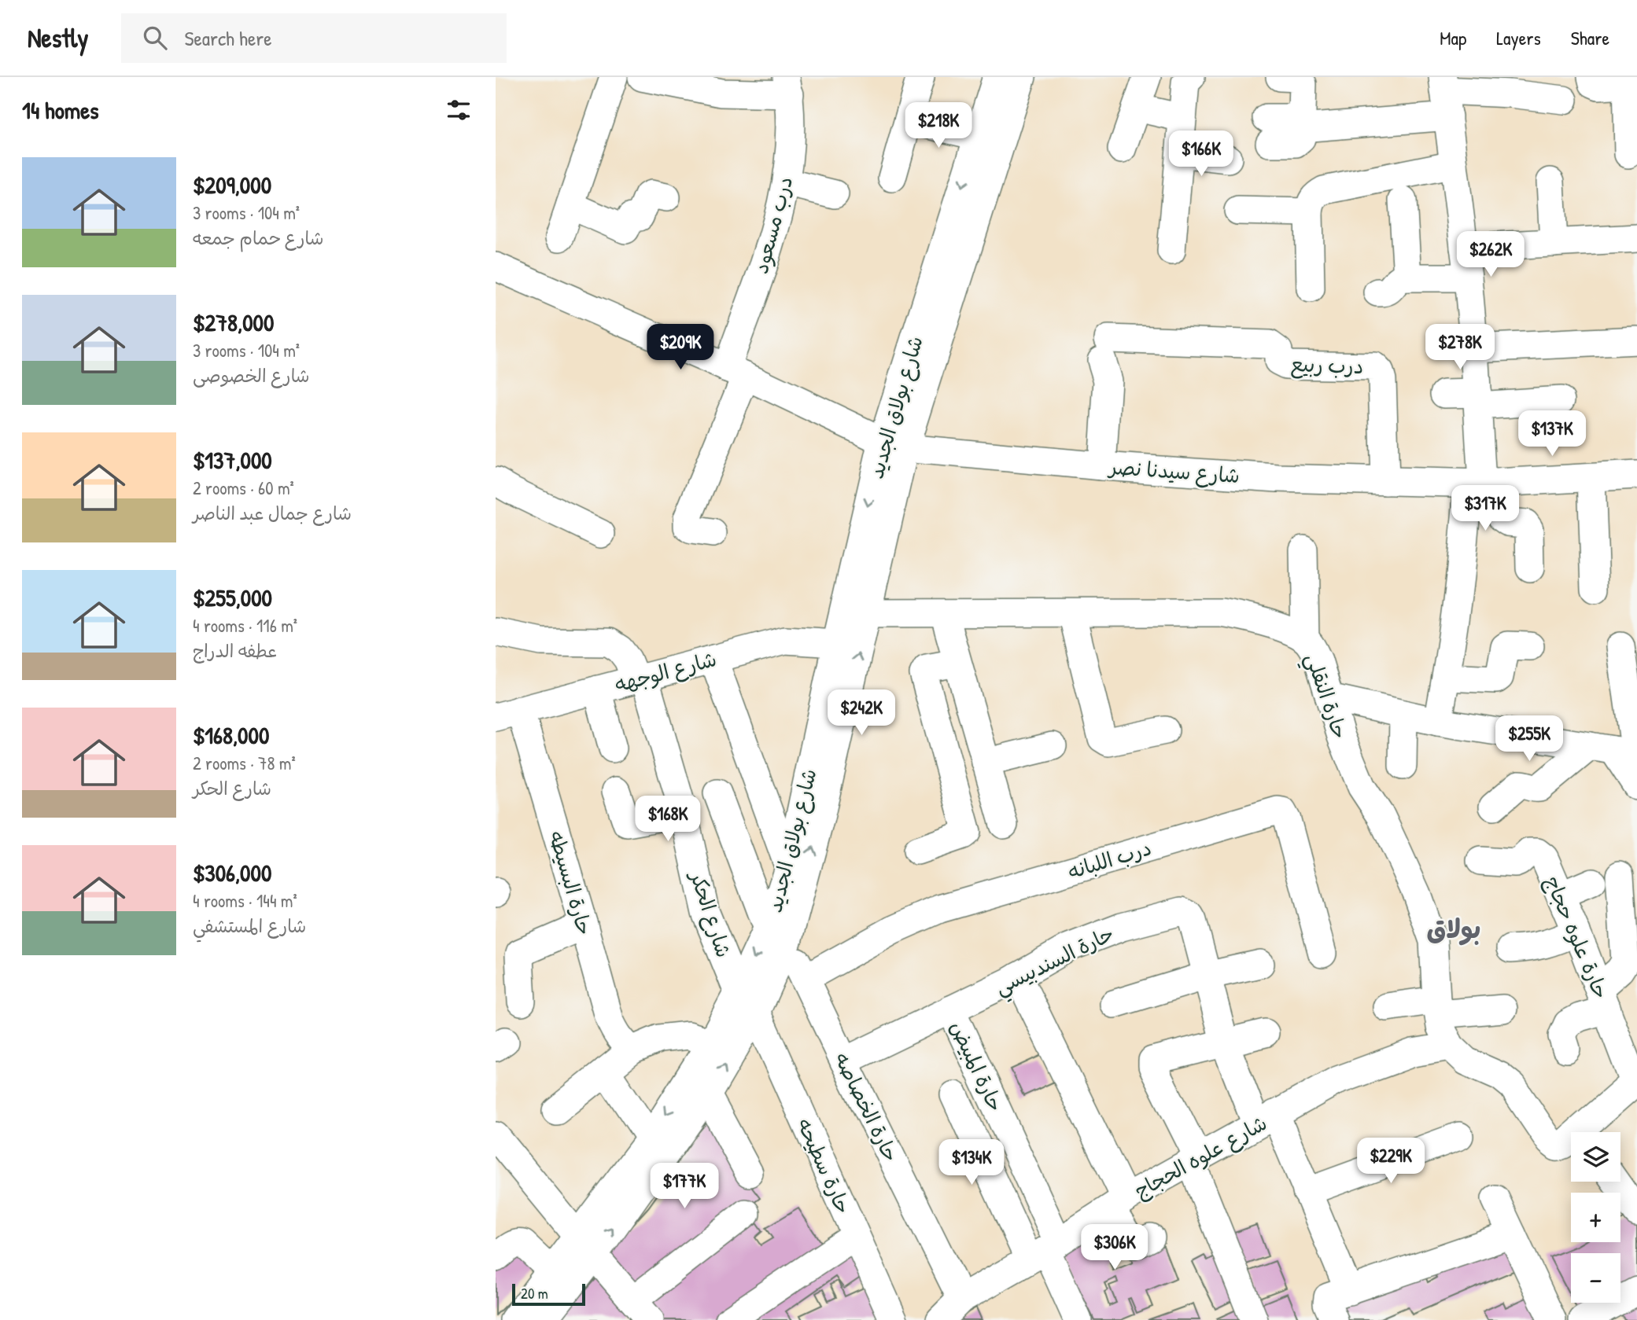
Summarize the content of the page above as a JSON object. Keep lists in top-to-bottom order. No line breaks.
{"streets":{"street":["درب مسعود","درب ربيع","شارع بولاق الجديد","شارع سيدنا نصر","شارع الوجهه","حارة النقلي","درب اللبانه","حارة البسيطه","شارع الحكر","حارة علوه حجاج","حارة السندبيسي","حارة المبيض","حارة الخصاصه","شارع علوه الحجاج","حارة سطيحه"]},"crossings":[["درب ربيع","شارع سيدنا نصر"],["شارع بولاق الجديد","شارع سيدنا نصر"],["شارع بولاق الجديد","شارع الوجهه"],["شارع بولاق الجديد","حارة النقلي"],["شارع بولاق الجديد","شارع الحكر"],["شارع بولاق الجديد","حارة الخصاصه"],["شارع بولاق الجديد","حارة سطيحه"],["شارع الوجهه","حارة البسيطه"],["شارع الوجهه","شارع الحكر"],["حارة النقلي","شارع علوه الحجاج"],["درب اللبانه","حارة الخصاصه"],["حارة السندبيسي","حارة المبيض"],["حارة السندبيسي","حارة الخصاصه"],["حارة السندبيسي","شارع علوه الحجاج"],["حارة المبيض","شارع علوه الحجاج"],["حارة الخصاصه","شارع علوه الحجاج"]],"districts":["بولاق"],"scale_bar":"20 m","page":{"header":"Nestly","search":"Search here","nav":["Map","Layers","Share"],"heading":"14 homes","price":["$218K","$166K","$262K","$209K","$278K","$137K","$317K","$242K","$255K","$168K","$229K","$134K","$177K","$306K"],"list":[{"name":"$209,000","note":"3 rooms · 104 m² · شارع حمام جمعه"},{"name":"$278,000","note":"3 rooms · 104 m² · شارع الخصوصى"},{"name":"$137,000","note":"2 rooms · 60 m² · شارع جمال عبد الناصر"},{"name":"$255,000","note":"4 rooms · 116 m² · عطفه الدراج"},{"name":"$168,000","note":"2 rooms · 78 m² · شارع الحكر"},{"name":"$306,000","note":"4 rooms · 144 m² · شارع المستشفي"}],"map_buttons":["+","−"],"scale":"20 m"}}
